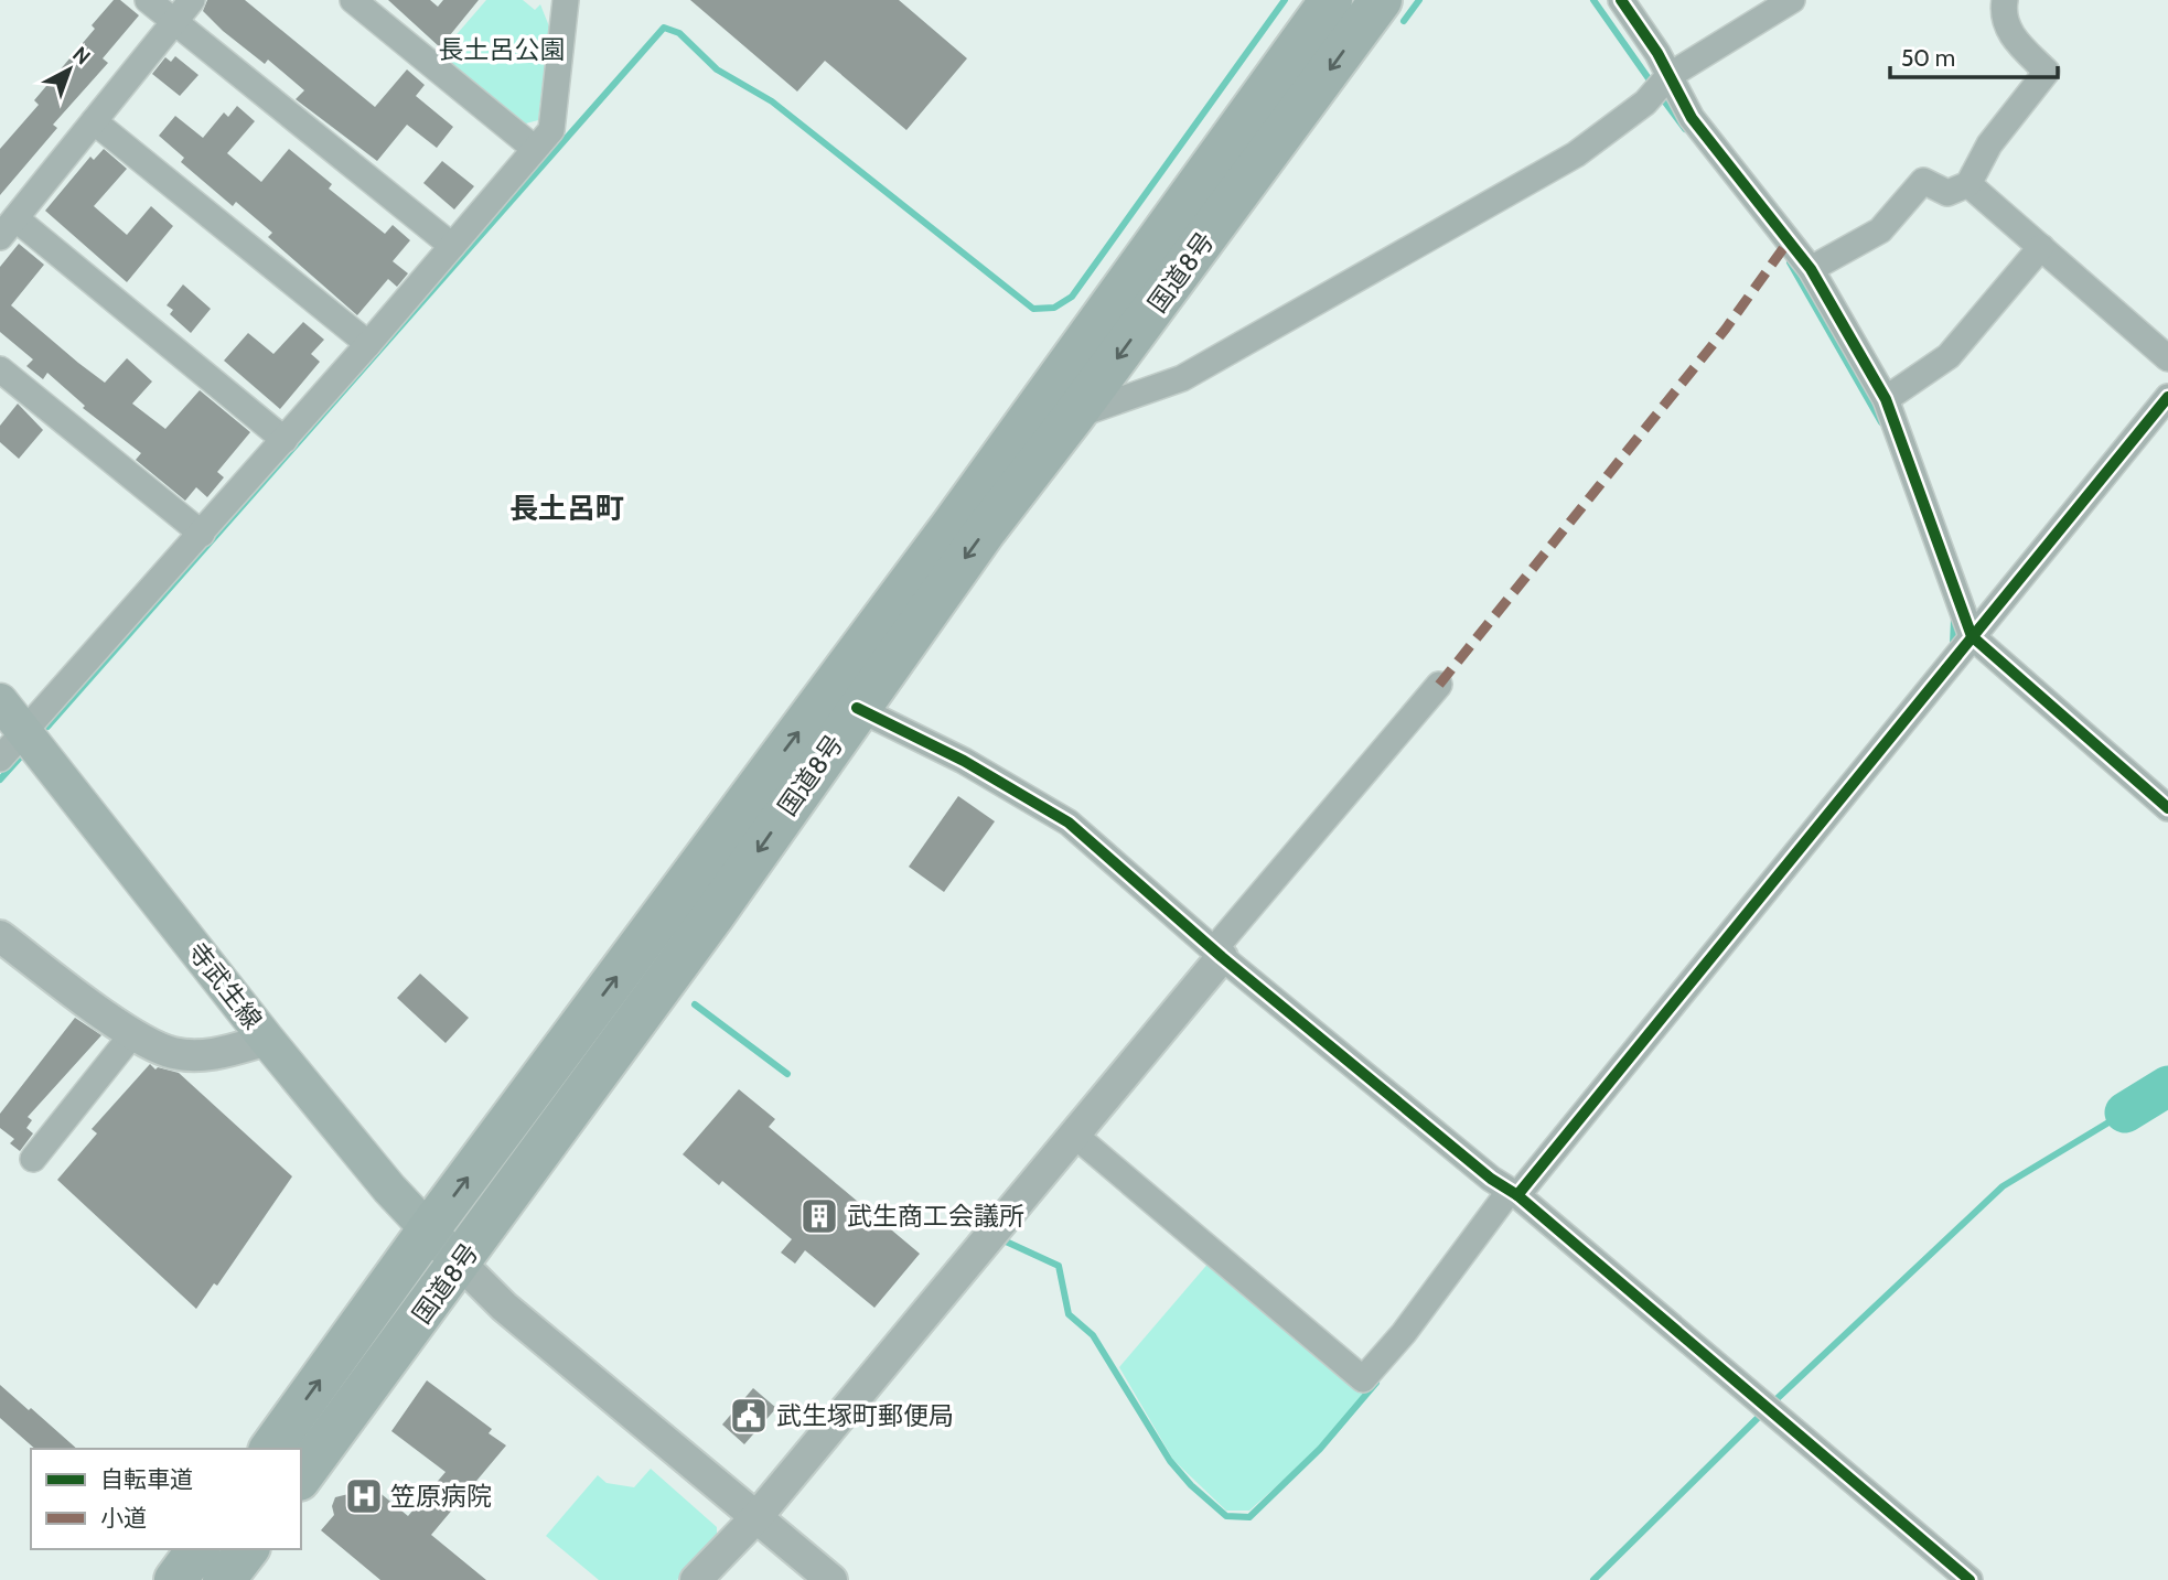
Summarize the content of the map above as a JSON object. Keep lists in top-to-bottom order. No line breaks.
{"streets":{"highway":["国道8号"],"main road":["寺武生線"]},"crossings":[["国道8号","寺武生線"]],"districts":["長土呂町"],"parks":["長土呂公園"],"places":{"building":["武生商工会議所"],"public building":["武生塚町郵便局"],"hospital":["笠原病院"]},"legend":["自転車道","小道"],"scale_bar":"50 m","north":"top right"}
